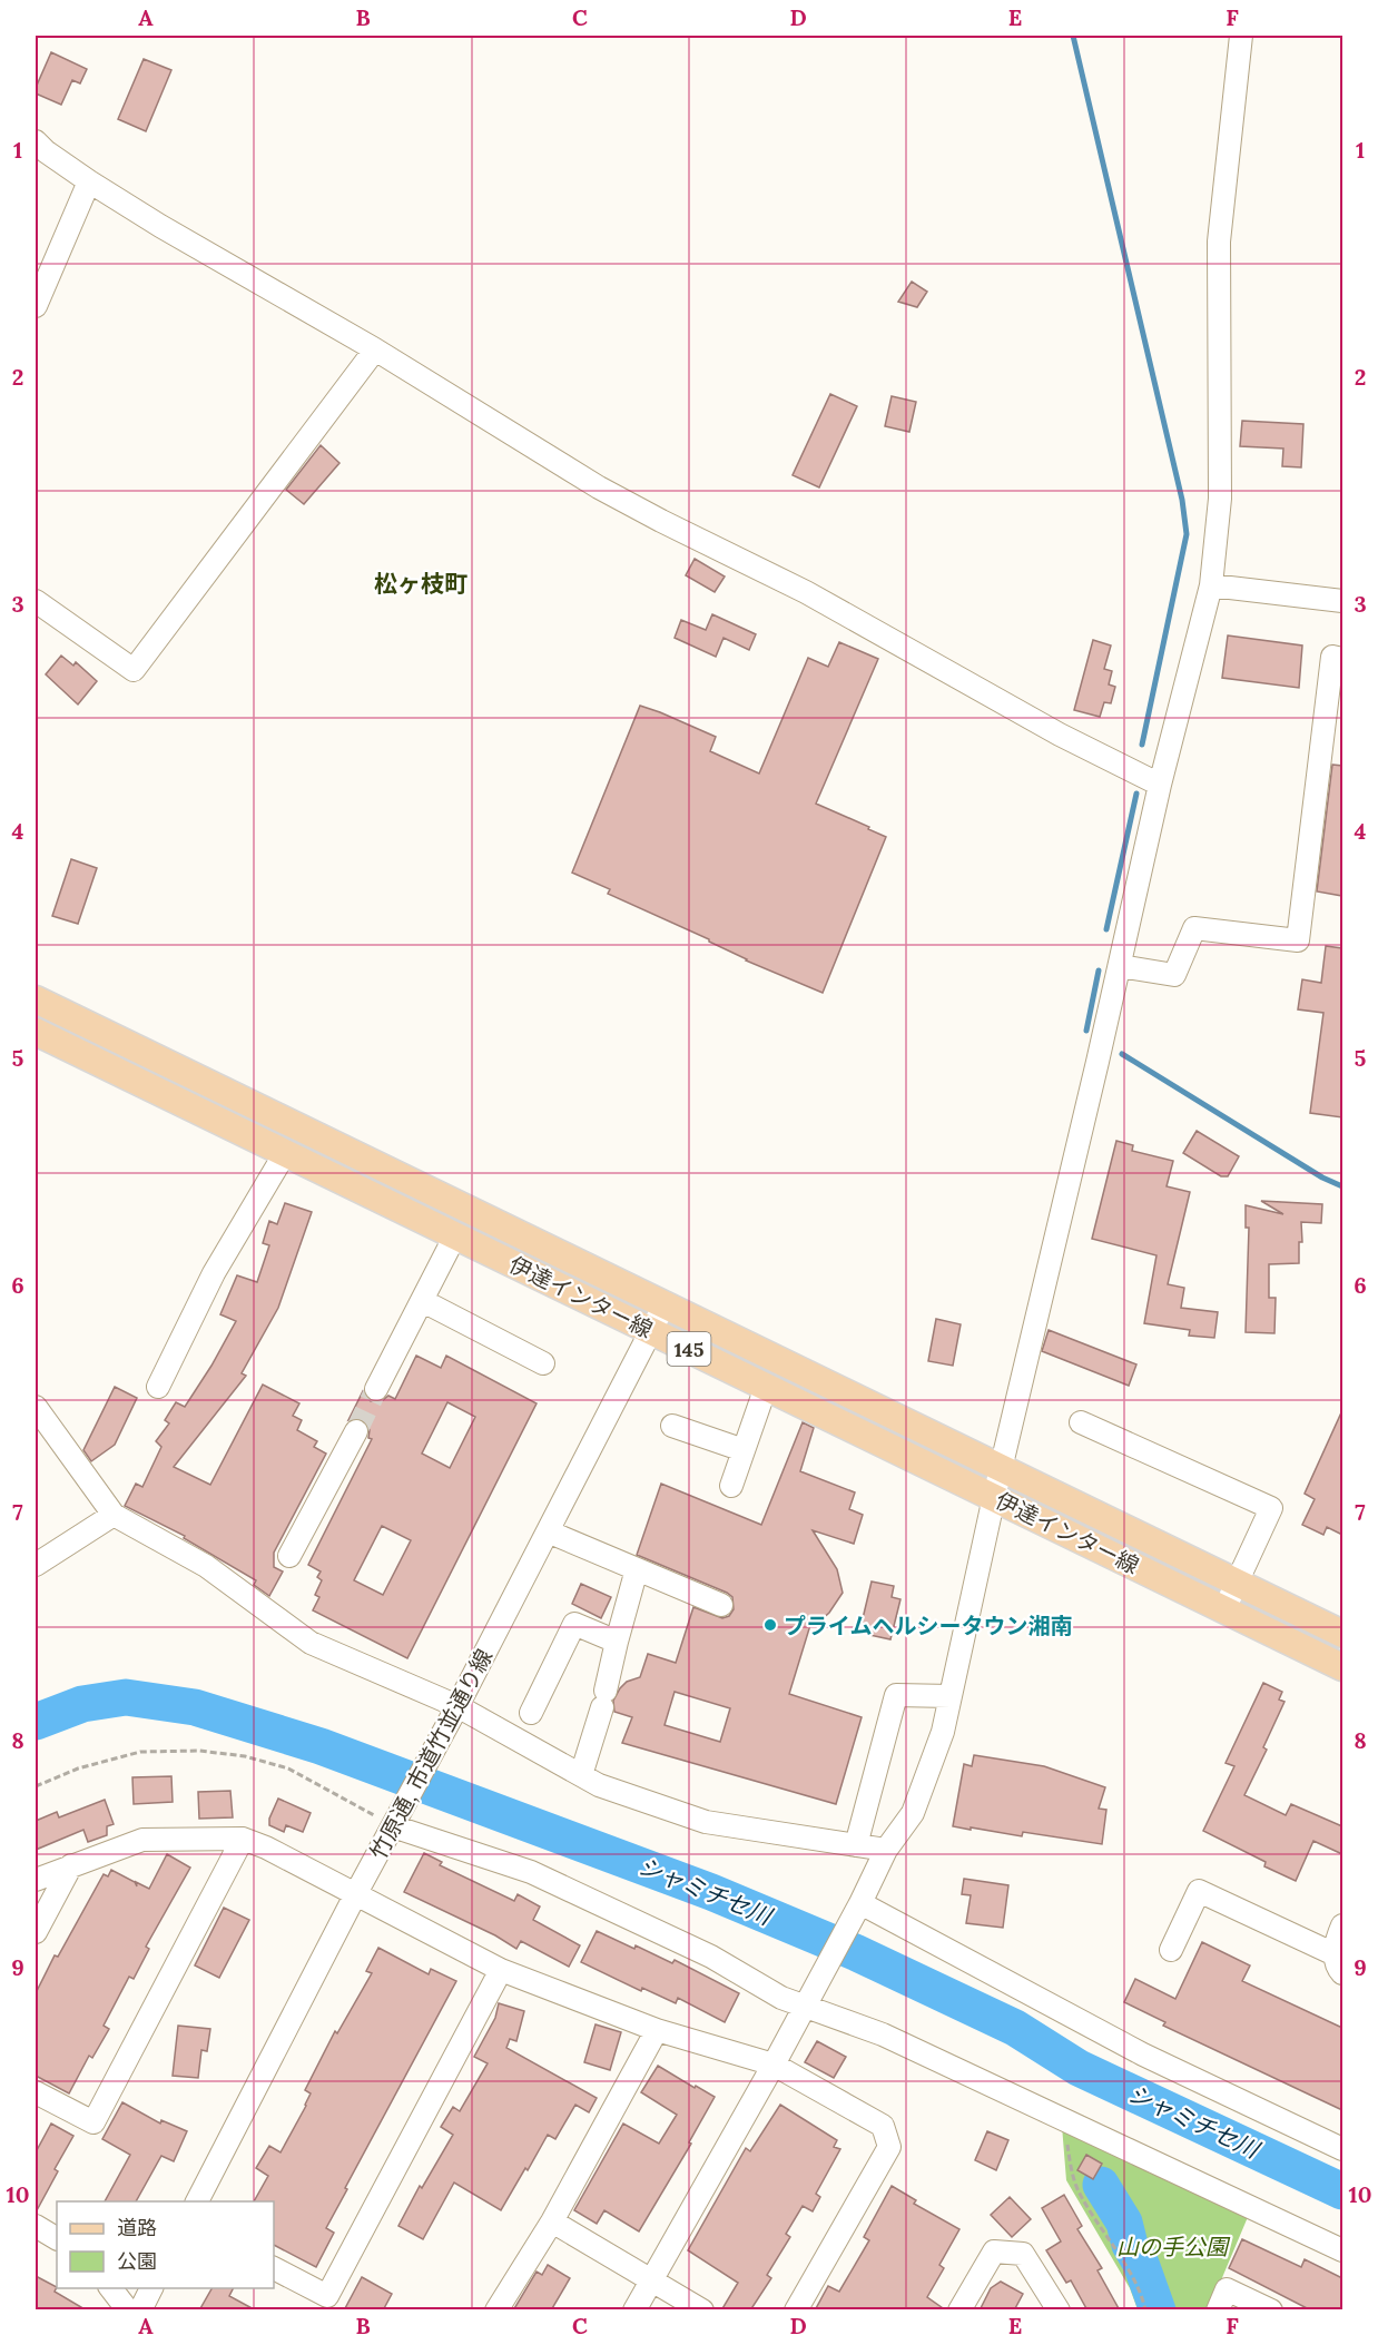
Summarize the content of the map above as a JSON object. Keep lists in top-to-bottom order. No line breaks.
{"streets":{"main road":["伊達インター線","145"],"street":["竹原通, 市道竹並通り線"]},"crossings":[["伊達インター線","竹原通, 市道竹並通り線"]],"districts":["松ヶ枝町"],"water":["シャミチセ川"],"parks":["山の手公園"],"places":["プライムヘルシータウン湘南"],"legend":["道路","公園"],"grid":{"columns":["A","B","C","D","E","F"],"rows":["1","2","3","4","5","6","7","8","9","10"]}}
